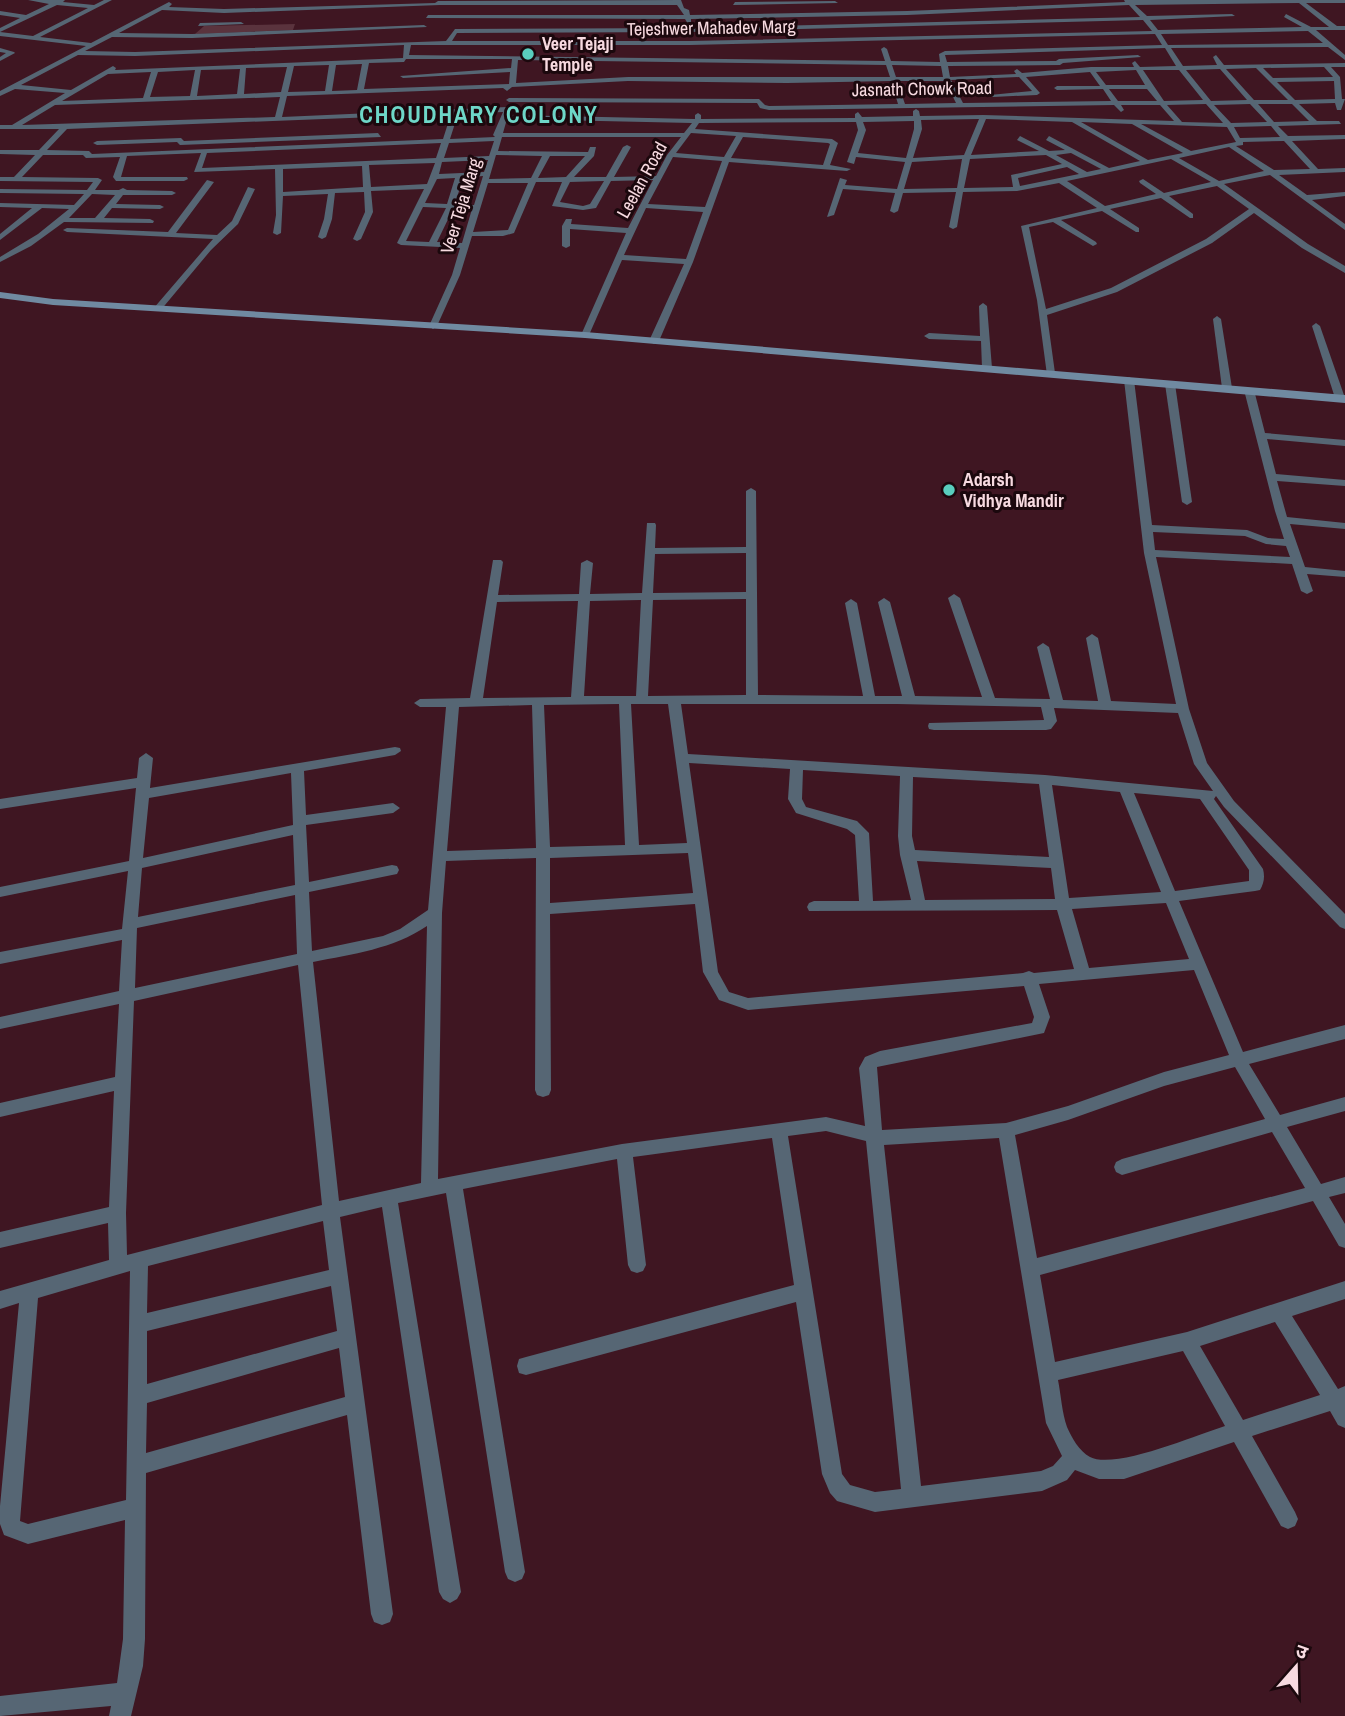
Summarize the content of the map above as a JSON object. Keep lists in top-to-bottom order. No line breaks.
{"streets":{"street":["Tejeshwer Mahadev Marg","Jasnath Chowk Road","Leelan Road","Veer Teja Marg"]},"crossings":[["Tejeshwer Mahadev Marg","Jasnath Chowk Road"],["Jasnath Chowk Road","Veer Teja Marg"]],"districts":["CHOUDHARY COLONY"],"places":["Veer Tejaji Temple","Adarsh Vidhya Mandir"],"north":"top"}
